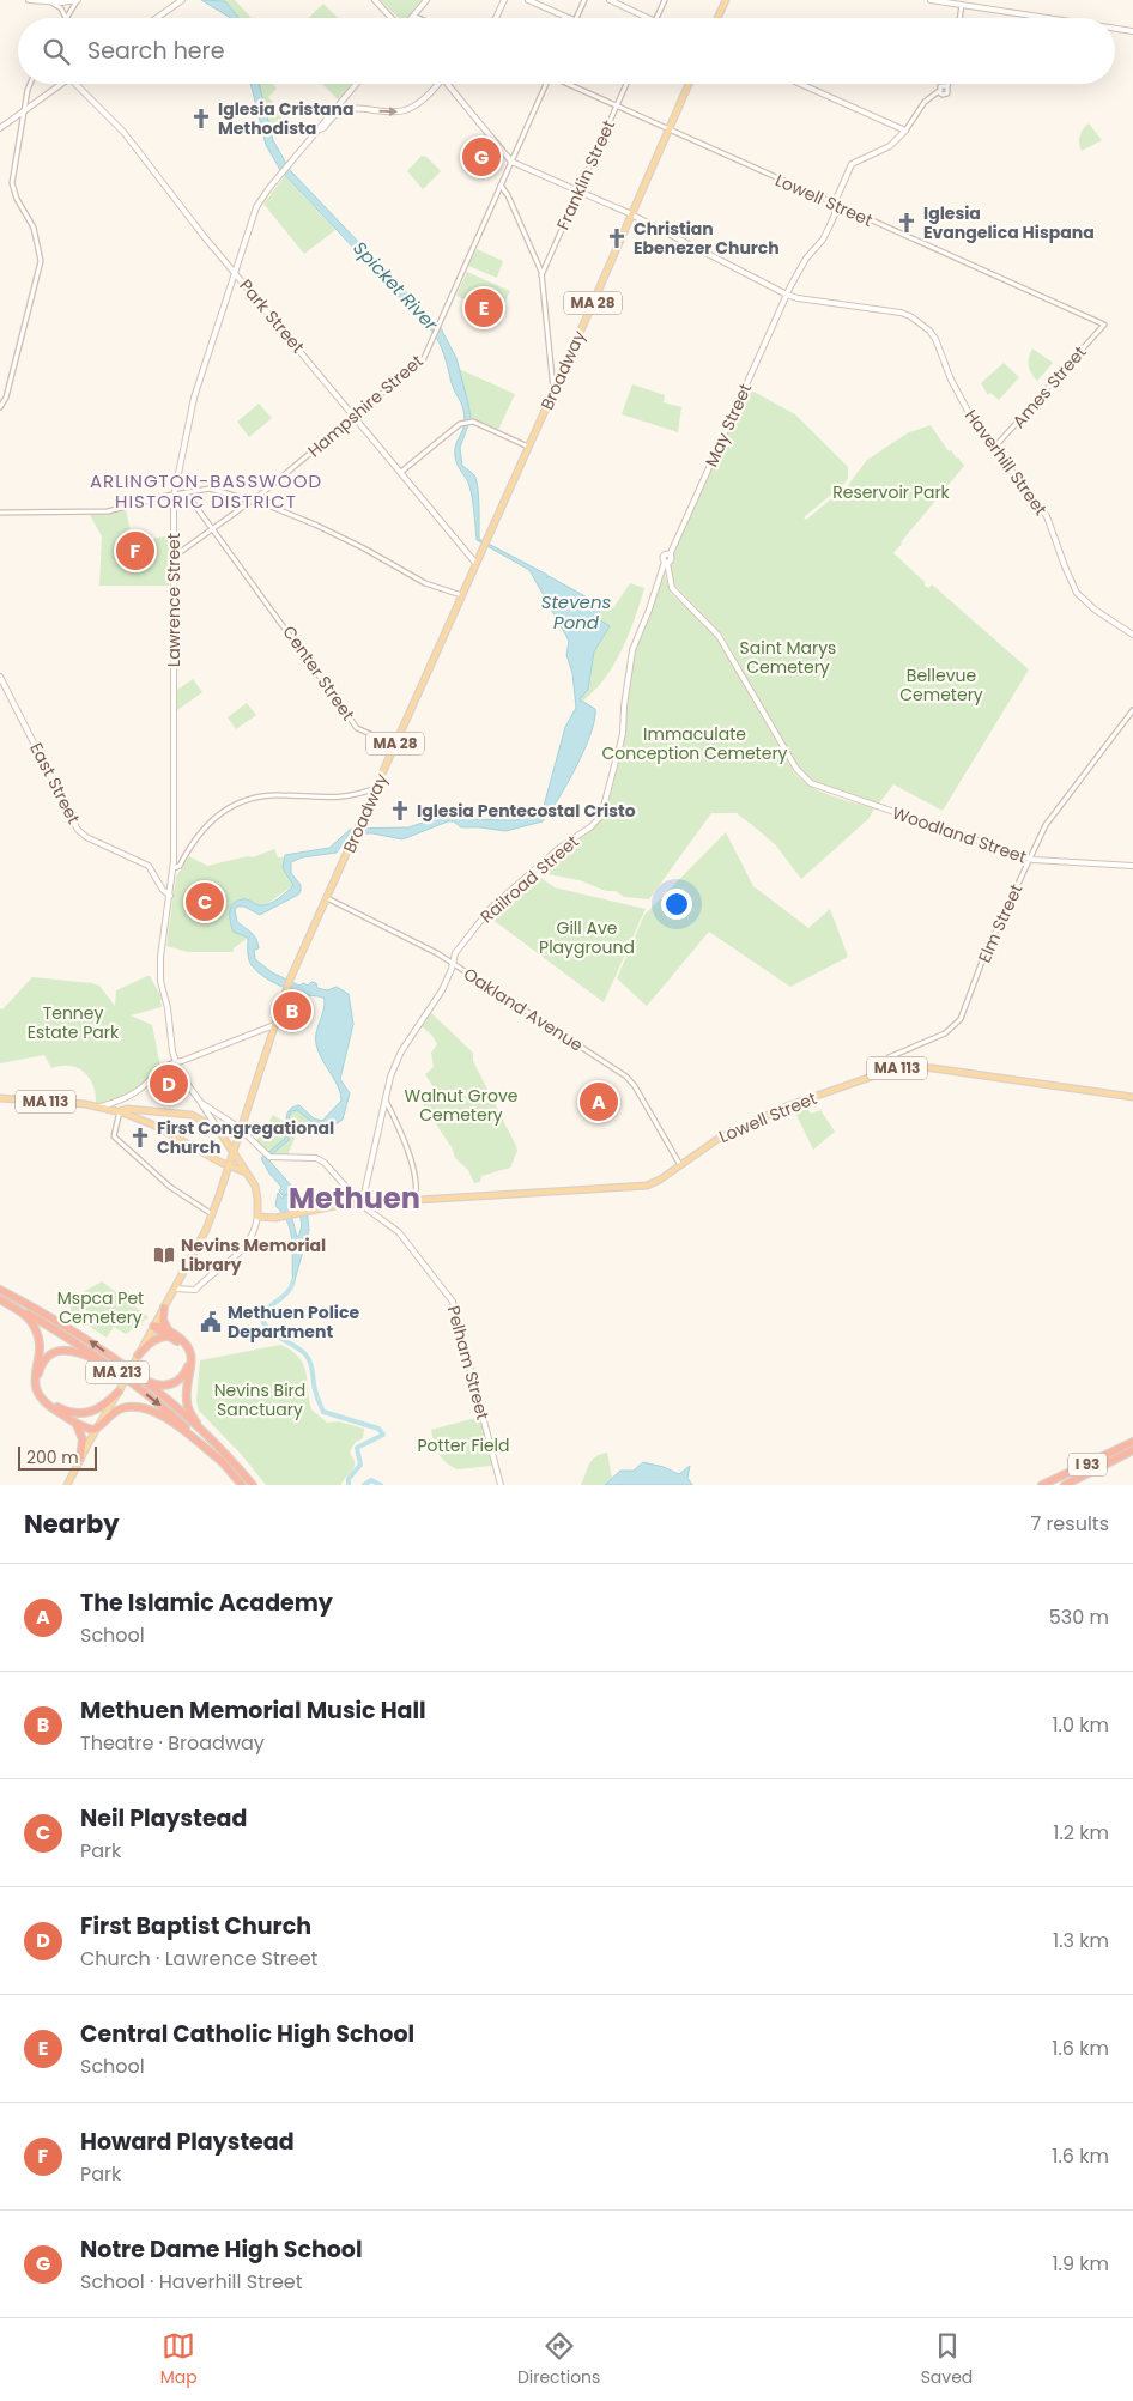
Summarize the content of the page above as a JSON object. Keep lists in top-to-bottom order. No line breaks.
{"streets":{"highway":["MA 213","I 93"],"main road":["Lowell Street","MA 28","Park Street","Broadway","May Street","Haverhill Street","Lawrence Street","East Street","Woodland Street","Railroad Street","MA 113","Pelham Street"],"street":["Franklin Street","Ames Street","Hampshire Street","Center Street","Elm Street","Oakland Avenue"]},"crossings":[["Franklin Street","Lowell Street"],["Franklin Street","Haverhill Street"],["Lowell Street","Broadway"],["Lowell Street","Ames Street"],["Lowell Street","May Street"],["Lowell Street","Railroad Street"],["Lowell Street","Elm Street"],["Lowell Street","Oakland Avenue"],["Lowell Street","MA 113"],["Lowell Street","Pelham Street"],["Park Street","Broadway"],["Park Street","Hampshire Street"],["Park Street","Lawrence Street"],["Broadway","Haverhill Street"],["Broadway","Center Street"],["Broadway","Oakland Avenue"],["Broadway","MA 113"],["Broadway","Pelham Street"],["Ames Street","Haverhill Street"],["Hampshire Street","Haverhill Street"],["Hampshire Street","Lawrence Street"],["Hampshire Street","Center Street"],["May Street","Haverhill Street"],["May Street","Woodland Street"],["May Street","Railroad Street"],["Lawrence Street","East Street"],["Lawrence Street","MA 113"],["Lawrence Street","Pelham Street"],["Woodland Street","Railroad Street"],["Woodland Street","Elm Street"],["Railroad Street","Oakland Avenue"],["Railroad Street","Pelham Street"]],"districts":["ARLINGTON-BASSWOOD HISTORIC DISTRICT","Methuen"],"water":["Spicket River","Stevens Pond"],"parks":["Reservoir Park","Saint Marys Cemetery","Bellevue Cemetery","Immaculate Conception Cemetery","Gill Ave Playground","Tenney Estate Park","Walnut Grove Cemetery","Mspca Pet Cemetery","Nevins Bird Sanctuary","Potter Field"],"places":{"church":["Iglesia Cristana Methodista","Iglesia Evangelica Hispana","Christian Ebenezer Church","Iglesia Pentecostal Cristo","First Congregational Church"],"library":["Nevins Memorial Library"],"public building":["Methuen Police Department"]},"scale_bar":"200 m","page":{"search":"Search here","pins":["G","E","F","C","B","D","A"],"scale":"200 m","heading":["Nearby","7 results"],"list":[{"mark":"A","name":"The Islamic Academy","note":"School","value":"530 m"},{"mark":"B","name":"Methuen Memorial Music Hall","note":"Theatre · Broadway","value":"1.0 km"},{"mark":"C","name":"Neil Playstead","note":"Park","value":"1.2 km"},{"mark":"D","name":"First Baptist Church","note":"Church · Lawrence Street","value":"1.3 km"},{"mark":"E","name":"Central Catholic High School","note":"School","value":"1.6 km"},{"mark":"F","name":"Howard Playstead","note":"Park","value":"1.6 km"},{"mark":"G","name":"Notre Dame High School","note":"School · Haverhill Street","value":"1.9 km"}],"nav":["Map","Directions","Saved"]}}
